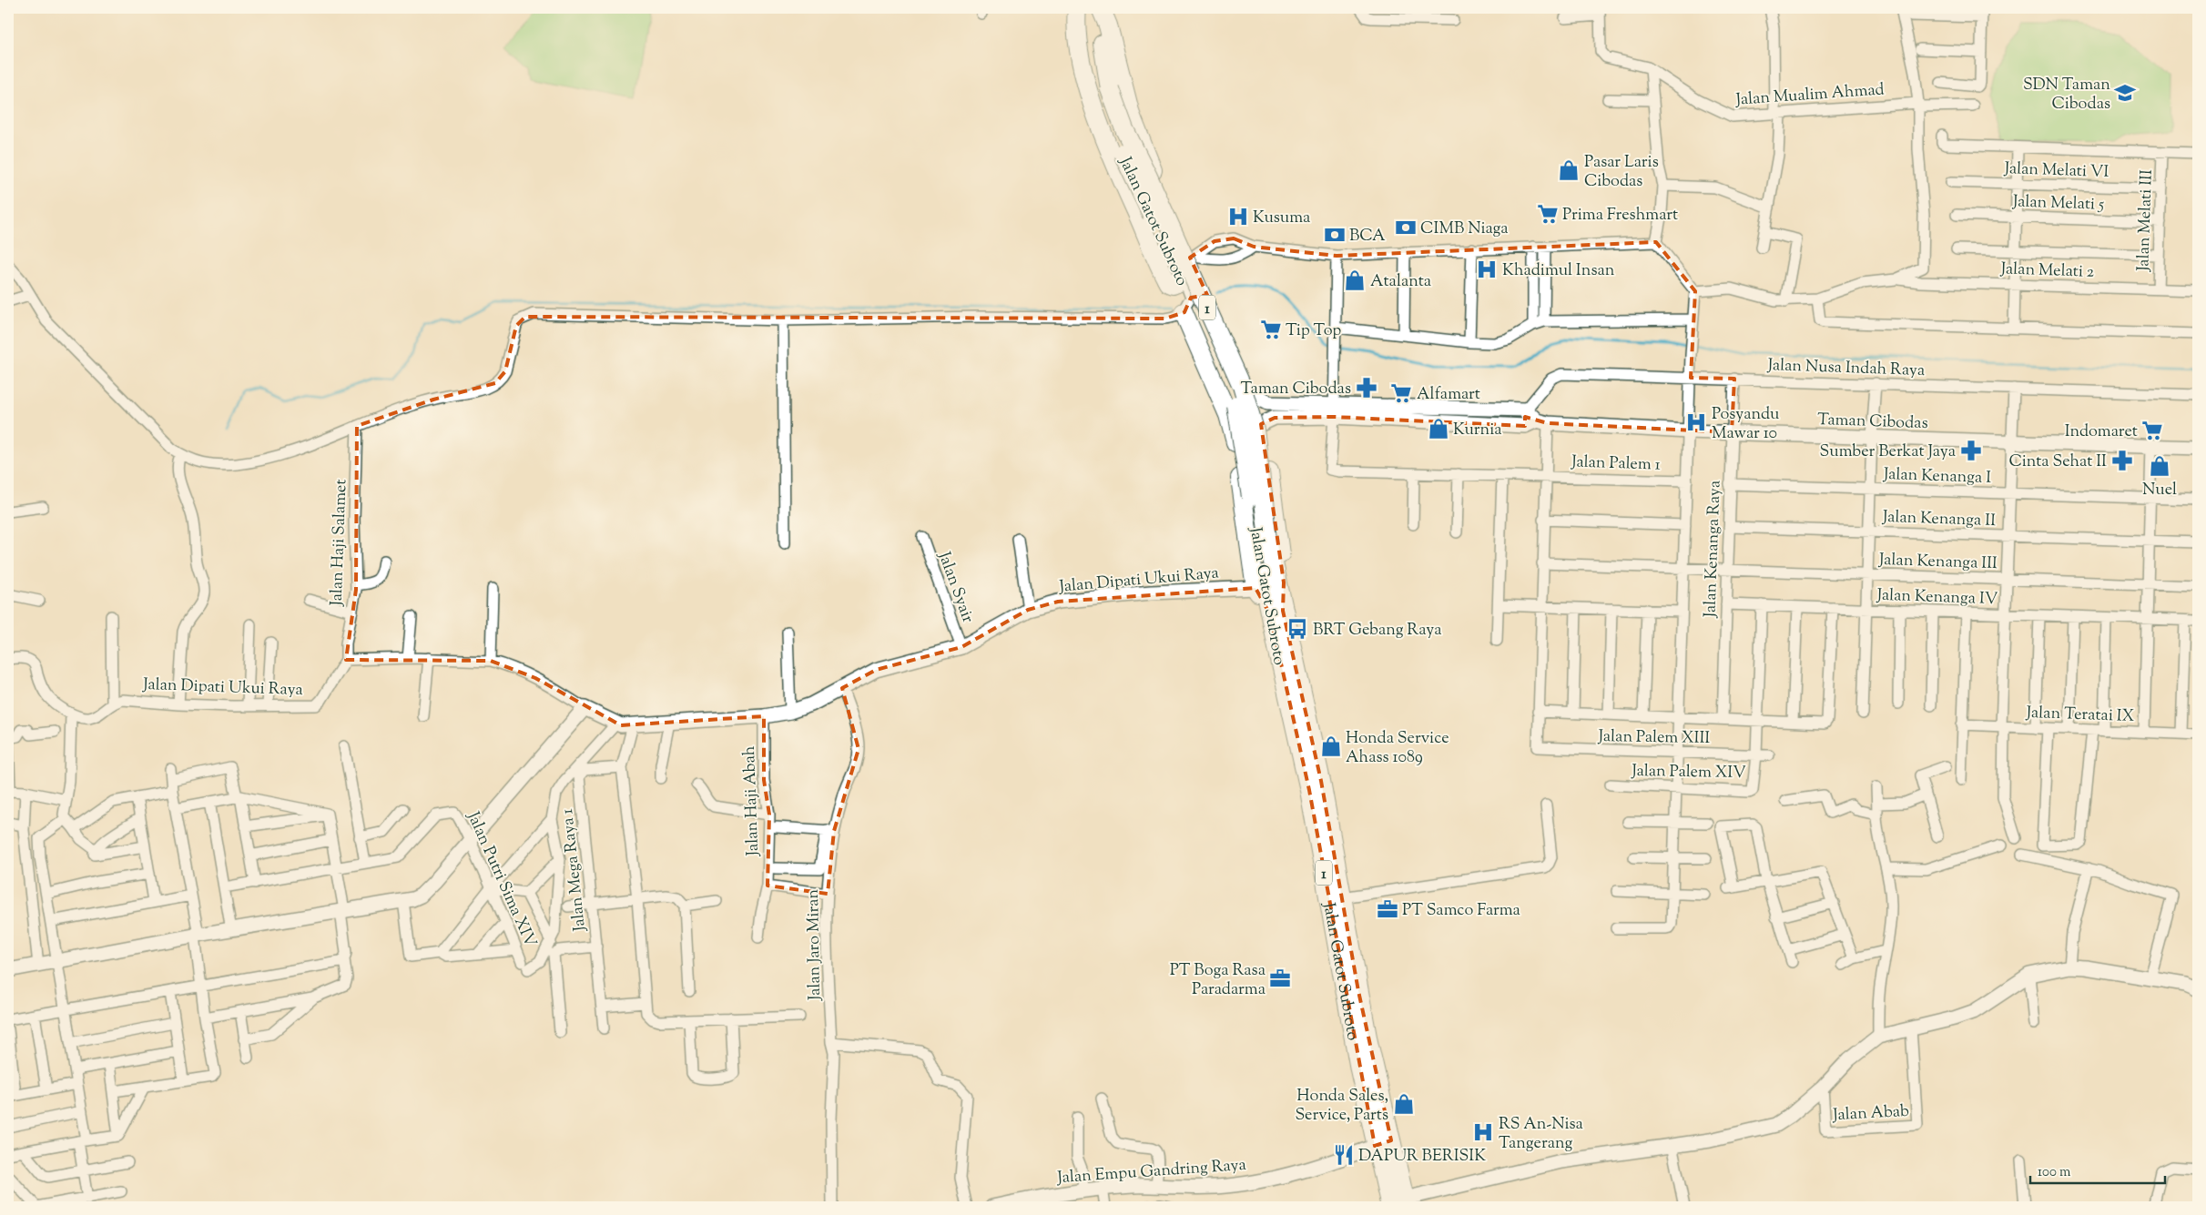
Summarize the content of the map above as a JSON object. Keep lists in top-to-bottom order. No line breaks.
{"streets":{"highway":["Jalan Gatot Subroto","1"],"street":["Jalan Mualim Ahmad","Jalan Melati VI","Jalan Melati 5","Jalan Melati III","Jalan Melati 2","Jalan Nusa Indah Raya","Taman Cibodas","Jalan Palem 1","Jalan Kenanga I","Jalan Kenanga II","Jalan Haji Salamet","Jalan Kenanga Raya","Jalan Kenanga III","Jalan Dipati Ukui Raya","Jalan Syair","Jalan Kenanga IV","Jalan Teratai IX","Jalan Palem XIII","Jalan Palem XIV","Jalan Haji Abah","Jalan Mega Raya 1","Jalan Putri Sima XIV","Jalan Jaro Miran","Jalan Abab","Jalan Empu Gandring Raya"]},"crossings":[["Jalan Melati VI","Jalan Melati III"],["Jalan Melati 5","Jalan Melati III"],["Jalan Melati III","Jalan Melati 2"],["Jalan Gatot Subroto","Jalan Empu Gandring Raya"],["Jalan Nusa Indah Raya","Jalan Kenanga Raya"],["Taman Cibodas","Jalan Palem 1"],["Taman Cibodas","Jalan Kenanga Raya"],["Jalan Kenanga I","Jalan Kenanga Raya"],["Jalan Kenanga II","Jalan Kenanga Raya"],["Jalan Haji Salamet","Jalan Dipati Ukui Raya"],["Jalan Kenanga Raya","Jalan Kenanga III"],["Jalan Kenanga Raya","Jalan Kenanga IV"],["Jalan Dipati Ukui Raya","Jalan Syair"],["Jalan Dipati Ukui Raya","Jalan Haji Abah"],["Jalan Dipati Ukui Raya","Jalan Jaro Miran"],["Jalan Kenanga IV","Jalan Palem XIV"],["Jalan Palem XIII","Jalan Palem XIV"]],"places":{"school or university":["SDN Taman Cibodas"],"shop":["Pasar Laris Cibodas","Atalanta","Kurnia","Nuel","Honda Service Ahass 1089","Honda Sales, Service, Parts"],"supermarket":["Prima Freshmart","Tip Top","Alfamart","Indomaret"],"hospital":["Kusuma","Khadimul Insan","Posyandu Mawar 10","RS An-Nisa Tangerang"],"bank":["CIMB Niaga","BCA"],"pharmacy":["Taman Cibodas","Sumber Berkat Jaya","Cinta Sehat II"],"bus stop":["BRT Gebang Raya"],"office":["PT Samco Farma","PT Boga Rasa Paradarma"],"restaurant":["DAPUR BERISIK"]},"scale_bar":"100 m"}
